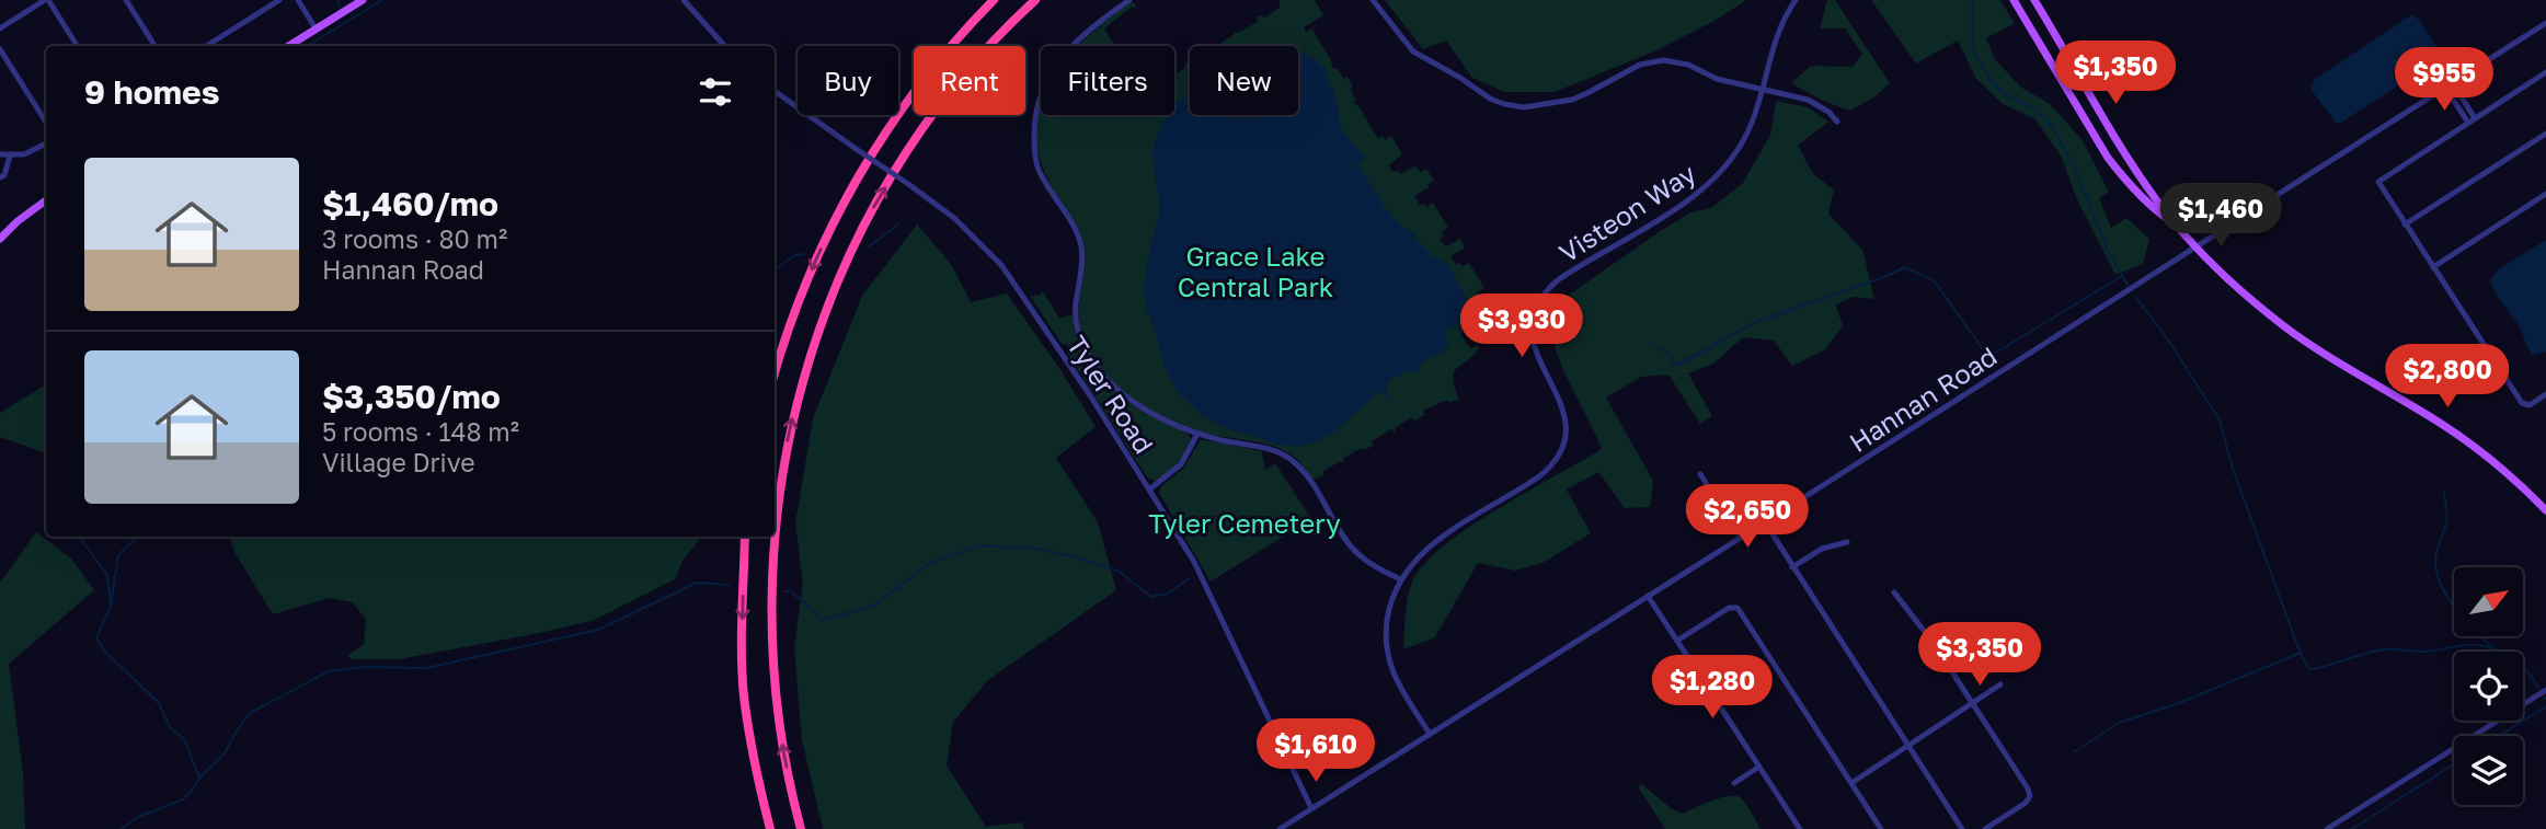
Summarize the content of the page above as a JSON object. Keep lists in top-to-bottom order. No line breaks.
{"streets":{"street":["Visteon Way","Tyler Road","Hannan Road"]},"crossings":[["Visteon Way","Hannan Road"],["Tyler Road","Hannan Road"]],"parks":["Grace Lake Central Park","Tyler Cemetery"],"north":"top right","page":{"price":["$1,350","$955","$1,460","$3,930","$2,800","$2,650","$3,350","$1,280","$1,610"],"chip":["Buy","Rent","Filters","New"],"heading":"9 homes","list":[{"name":"$1,460/mo","note":"3 rooms · 80 m² · Hannan Road"},{"name":"$3,350/mo","note":"5 rooms · 148 m² · Village Drive"}]}}
